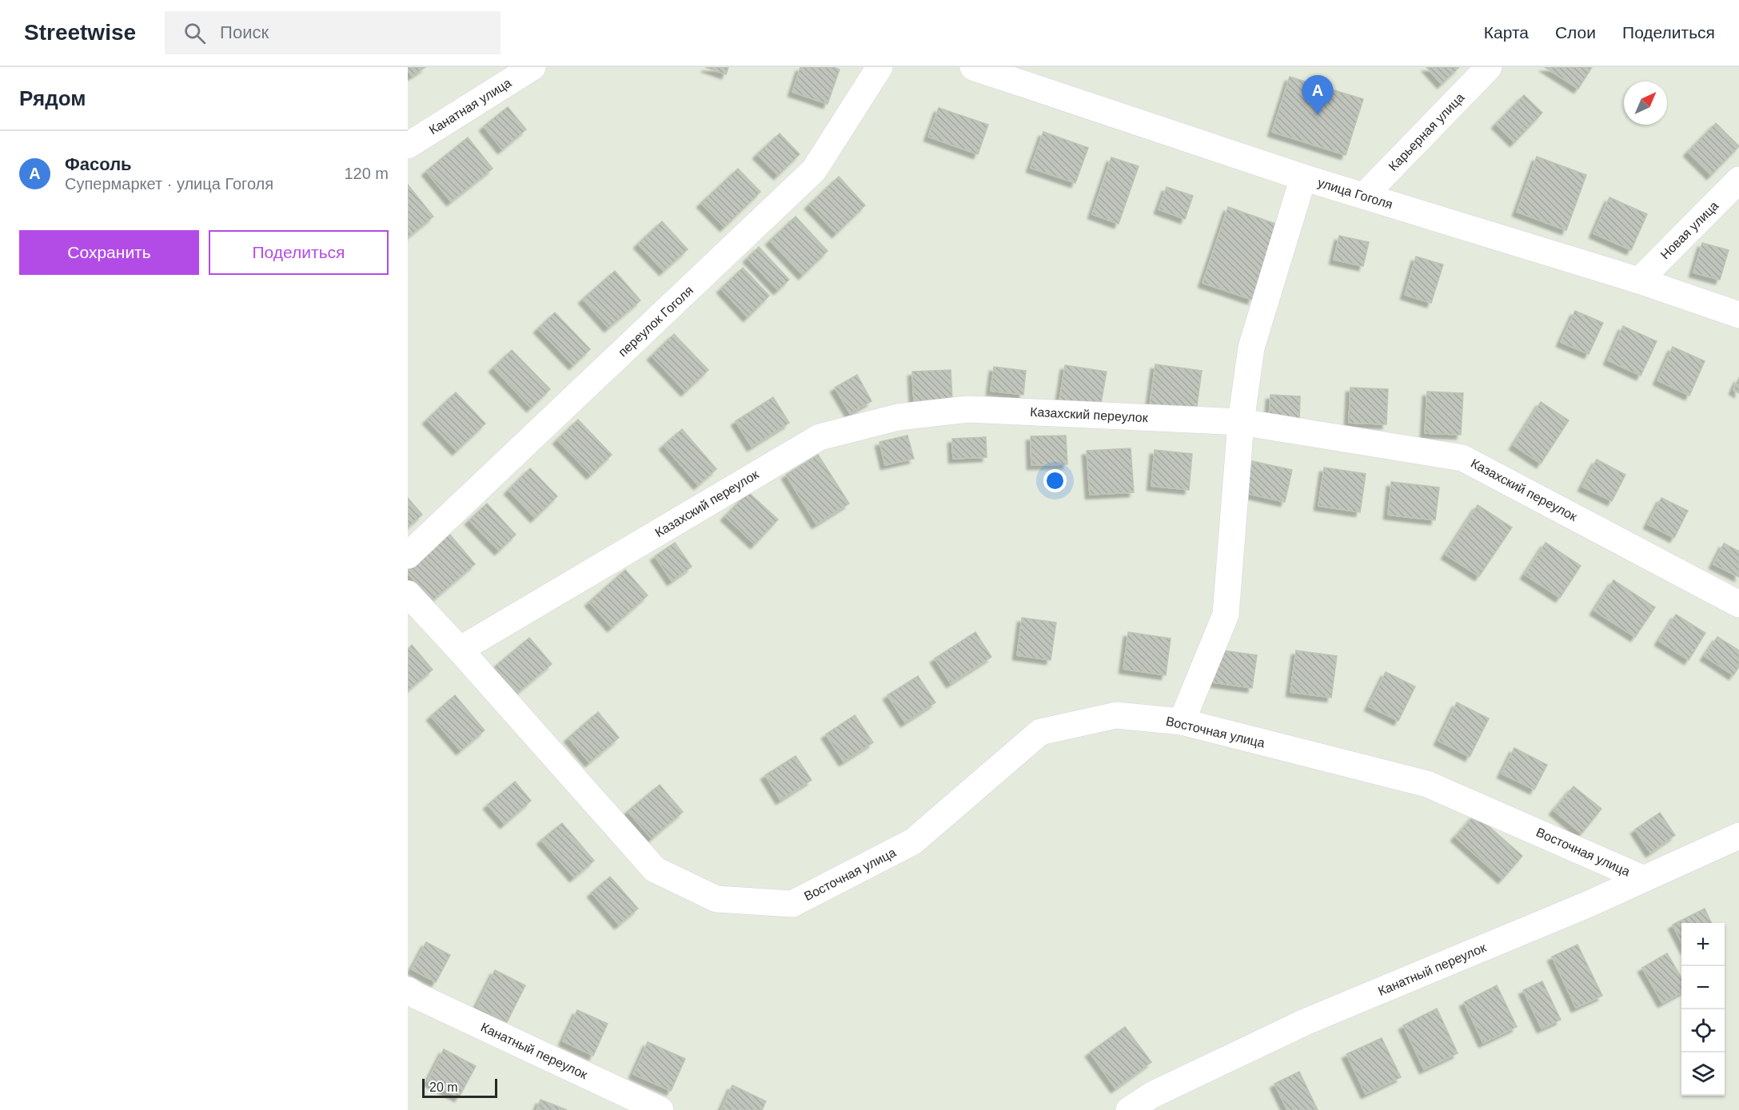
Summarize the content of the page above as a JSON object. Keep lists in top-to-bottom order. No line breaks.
{"streets":{"street":["Канатная улица","Карьерная улица","улица Гоголя","Новая улица","переулок Гоголя","Казахский переулок","Восточная улица","Канатный переулок"]},"crossings":[["Карьерная улица","улица Гоголя"],["улица Гоголя","Новая улица"],["Казахский переулок","Восточная улица"],["Восточная улица","Канатный переулок"]],"scale_bar":"20 m","north":"top right","page":{"header":"Streetwise","search":"Поиск","nav":["Карта","Слои","Поделиться"],"heading":"Рядом","pins":"A","list":[{"mark":"A","name":"Фасоль","note":"Супермаркет · улица Гоголя","value":"120 m"}],"buttons":["Сохранить","Поделиться"],"map_buttons":["+","−"],"scale":"20 m"}}
